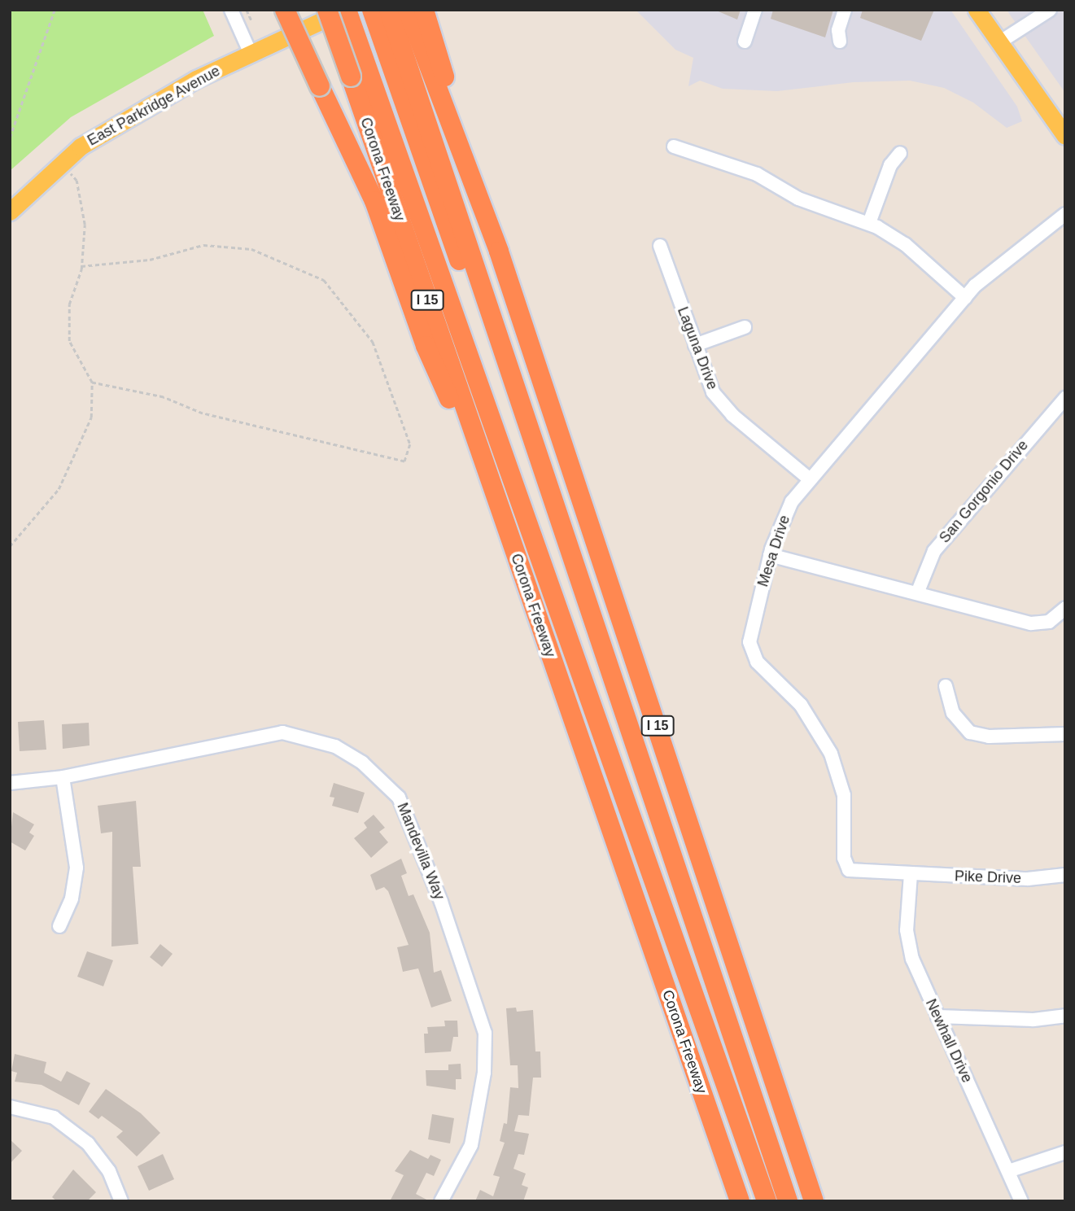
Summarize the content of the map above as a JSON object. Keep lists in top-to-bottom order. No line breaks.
{"streets":{"highway":["Corona Freeway","I 15"],"main road":["East Parkridge Avenue"],"street":["Laguna Drive","San Gorgonio Drive","Mesa Drive","Mandevilla Way","Pike Drive","Newhall Drive"]},"crossings":[["Corona Freeway","I 15"],["Laguna Drive","Mesa Drive"],["Mesa Drive","Pike Drive"],["Mesa Drive","Newhall Drive"],["Pike Drive","Newhall Drive"]]}
